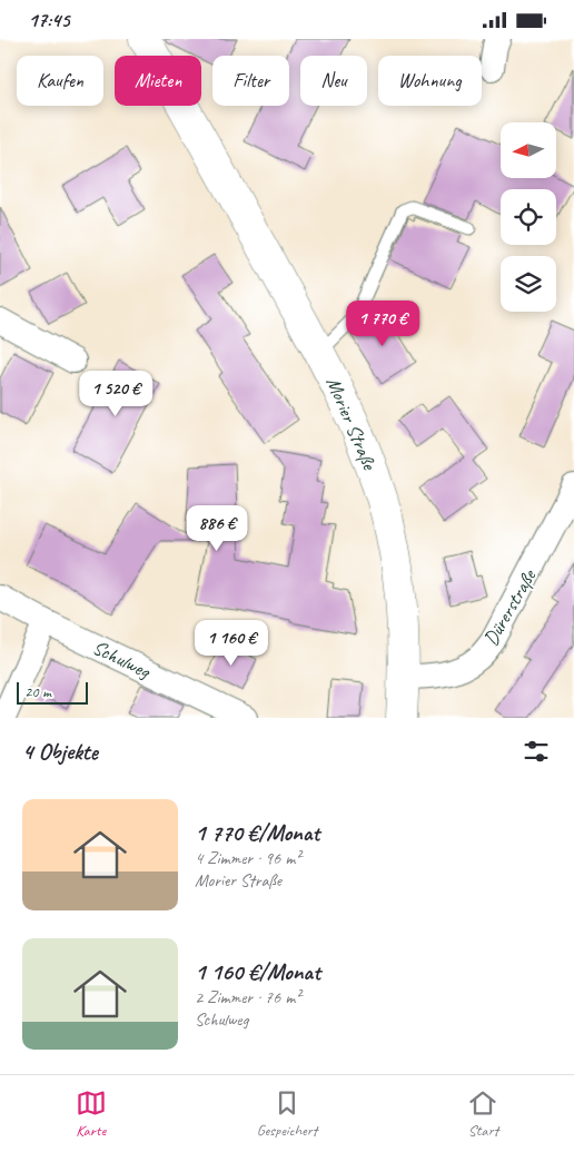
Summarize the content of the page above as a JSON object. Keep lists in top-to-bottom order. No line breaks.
{"streets":{"main road":["Morier Straße"],"street":["Dürerstraße","Schulweg"]},"crossings":[["Morier Straße","Dürerstraße"]],"scale_bar":"20 m","north":"left","page":{"status":"17:45","chip":["Kaufen","Mieten","Filter","Neu","Wohnung"],"price":["1 770 €","1 520 €","886 €","1 160 €"],"scale":"20 m","heading":"4 Objekte","list":[{"name":"1 770 €/Monat","note":"4 Zimmer · 96 m² · Morier Straße"},{"name":"1 160 €/Monat","note":"2 Zimmer · 76 m² · Schulweg"}],"tabs":["Karte","Gespeichert","Start"]}}
